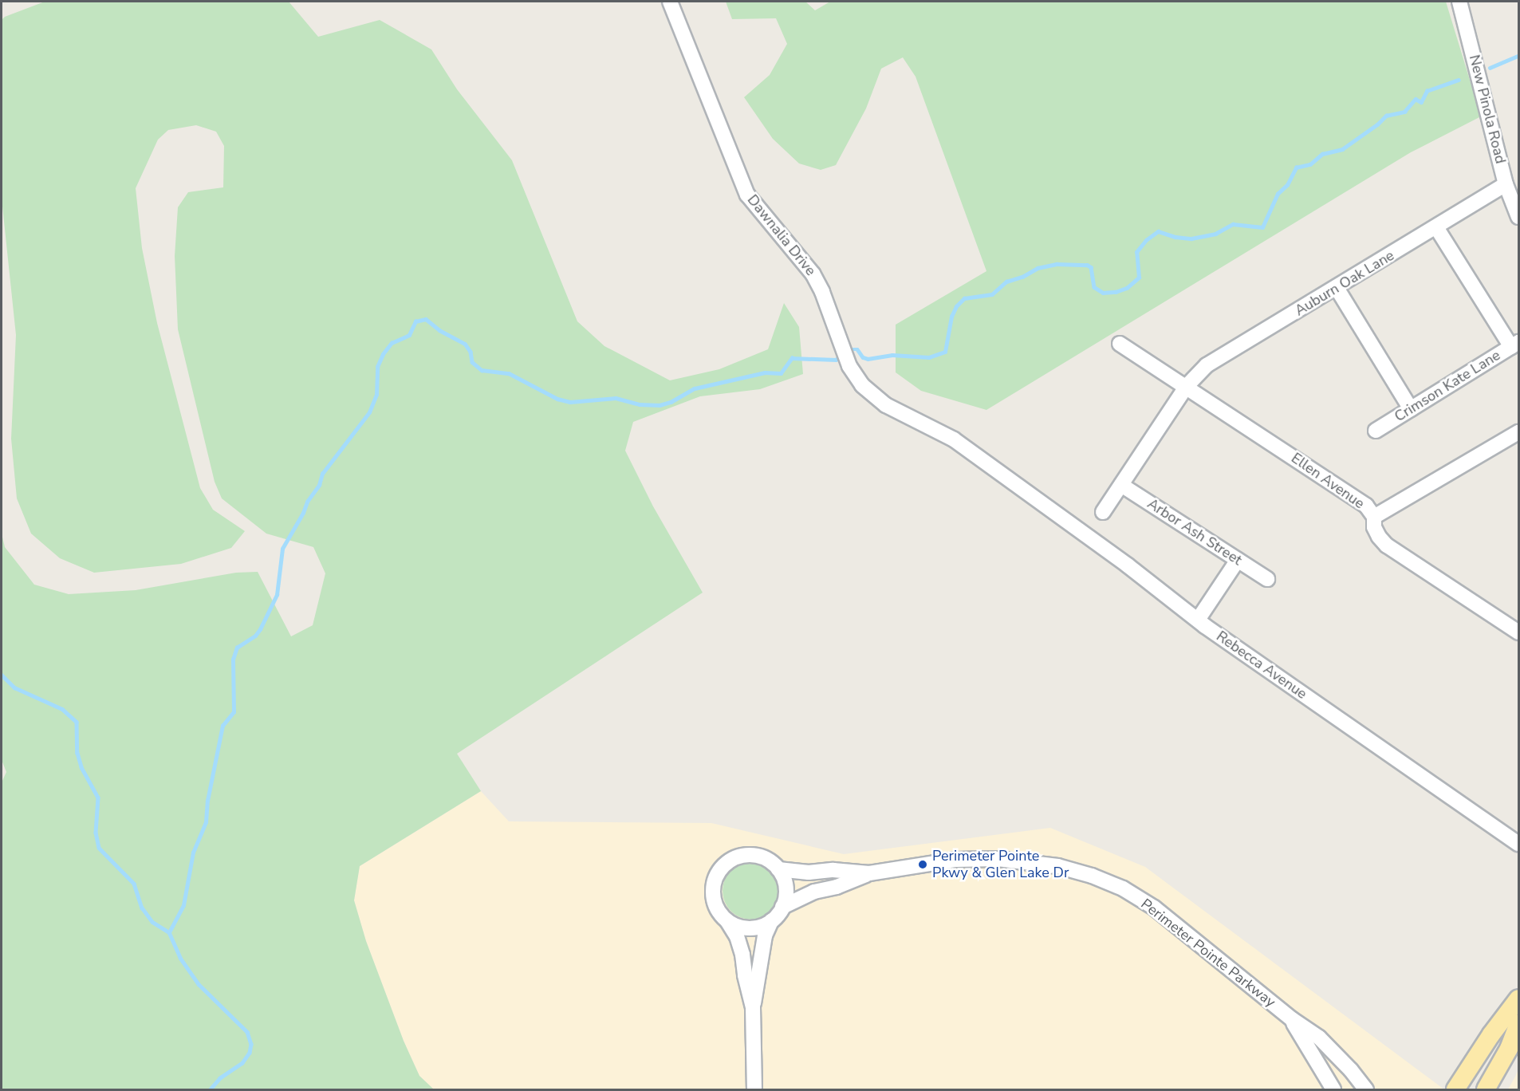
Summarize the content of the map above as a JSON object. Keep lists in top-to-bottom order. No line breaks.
{"streets":{"street":["New Pinola Road","Dawnalia Drive","Auburn Oak Lane","Crimson Kate Lane","Ellen Avenue","Arbor Ash Street","Rebecca Avenue","Perimeter Pointe Parkway"]},"crossings":[["New Pinola Road","Auburn Oak Lane"],["Dawnalia Drive","Rebecca Avenue"],["Auburn Oak Lane","Ellen Avenue"],["Auburn Oak Lane","Arbor Ash Street"]],"places":["Perimeter Pointe Pkwy & Glen Lake Dr"]}
